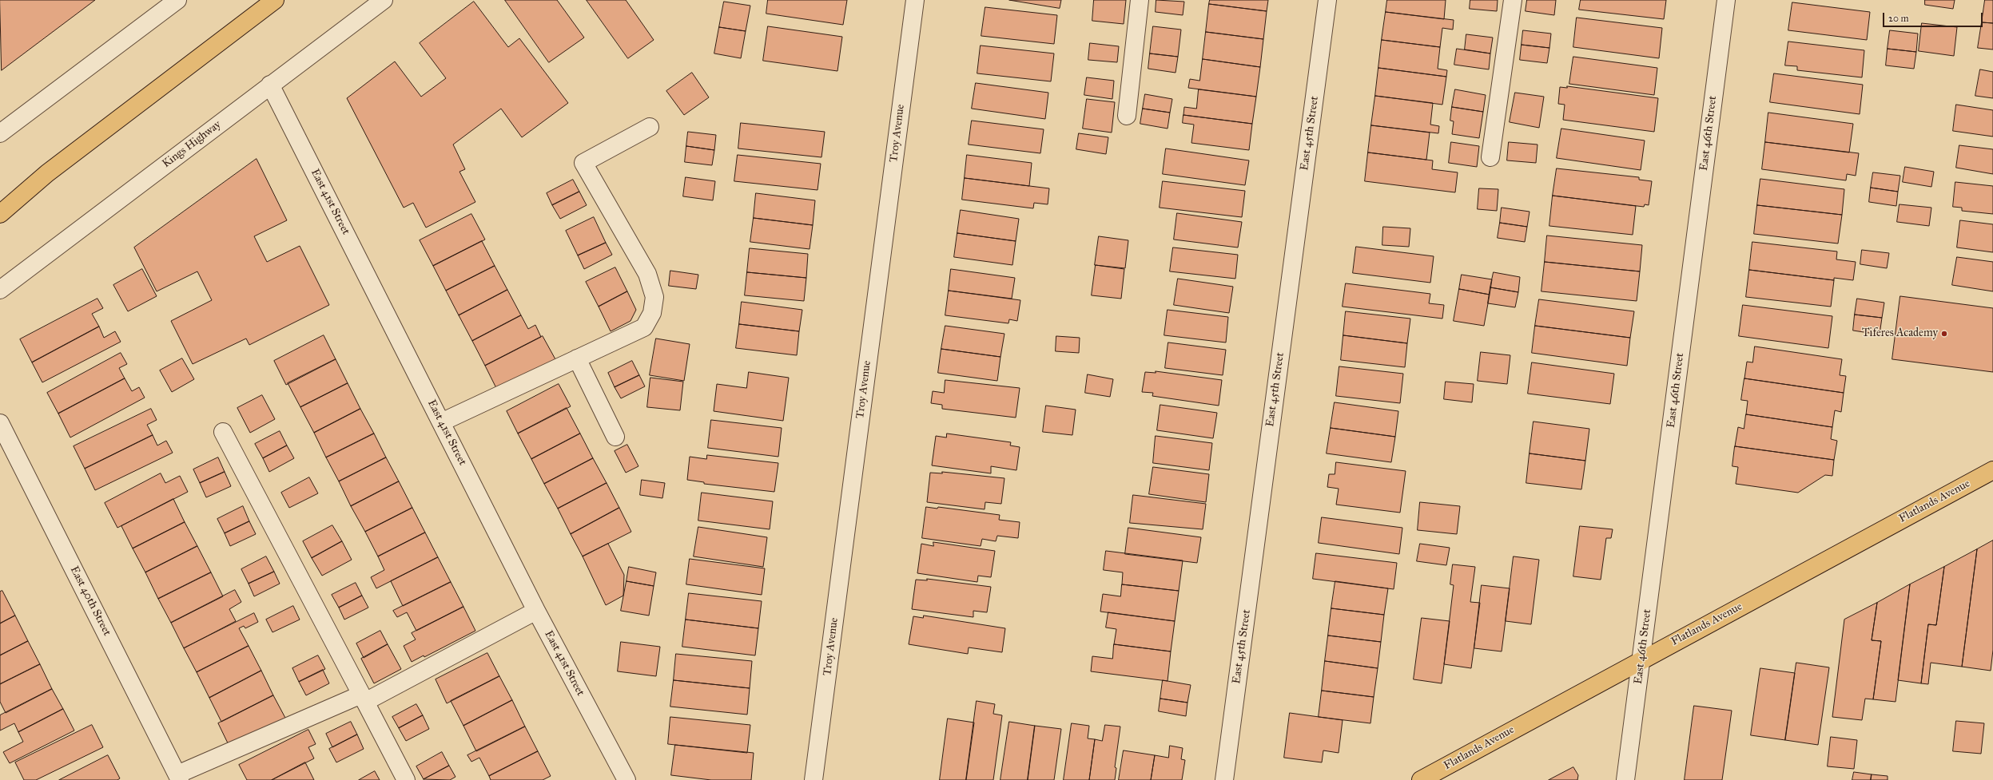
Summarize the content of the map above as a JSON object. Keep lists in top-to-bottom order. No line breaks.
{"streets":{"main road":["Flatlands Avenue"],"street":["Troy Avenue","East 45th Street","East 46th Street","Kings Highway","East 41st Street","East 40th Street"]},"crossings":[["East 46th Street","Flatlands Avenue"],["Kings Highway","East 41st Street"]],"places":["Tiferes Academy"],"scale_bar":"20 m"}
